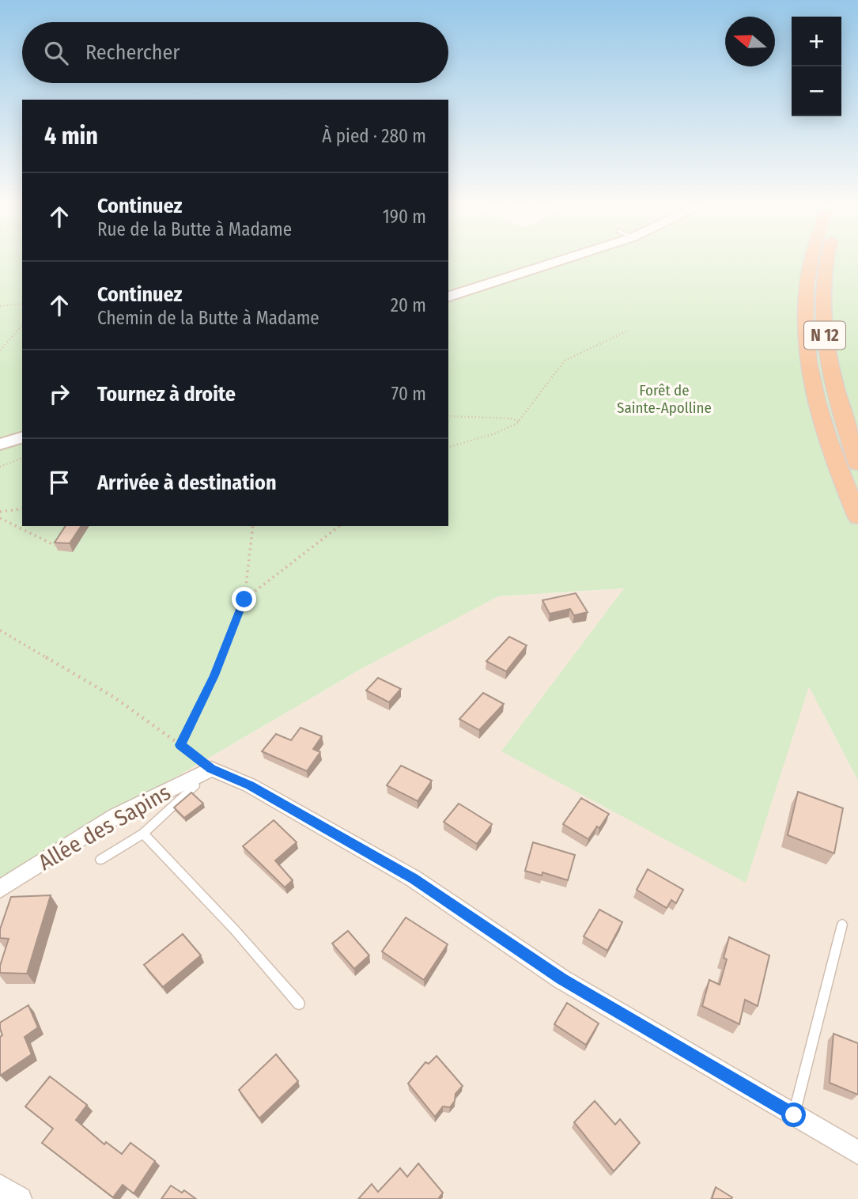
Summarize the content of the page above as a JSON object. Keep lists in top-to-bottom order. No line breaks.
{"streets":{"highway":["N 12"],"street":["Allée des Sapins"]},"parks":["Forêt de Sainte-Apolline"],"north":"left","page":{"map_buttons":["+","−"],"search":"Rechercher","heading":["4 min","À pied · 280 m"],"list":[["Continuez","Rue de la Butte à Madame","190 m"],["Continuez","Chemin de la Butte à Madame","20 m"],["Tournez à droite","70 m"],"Arrivée à destination"]}}
